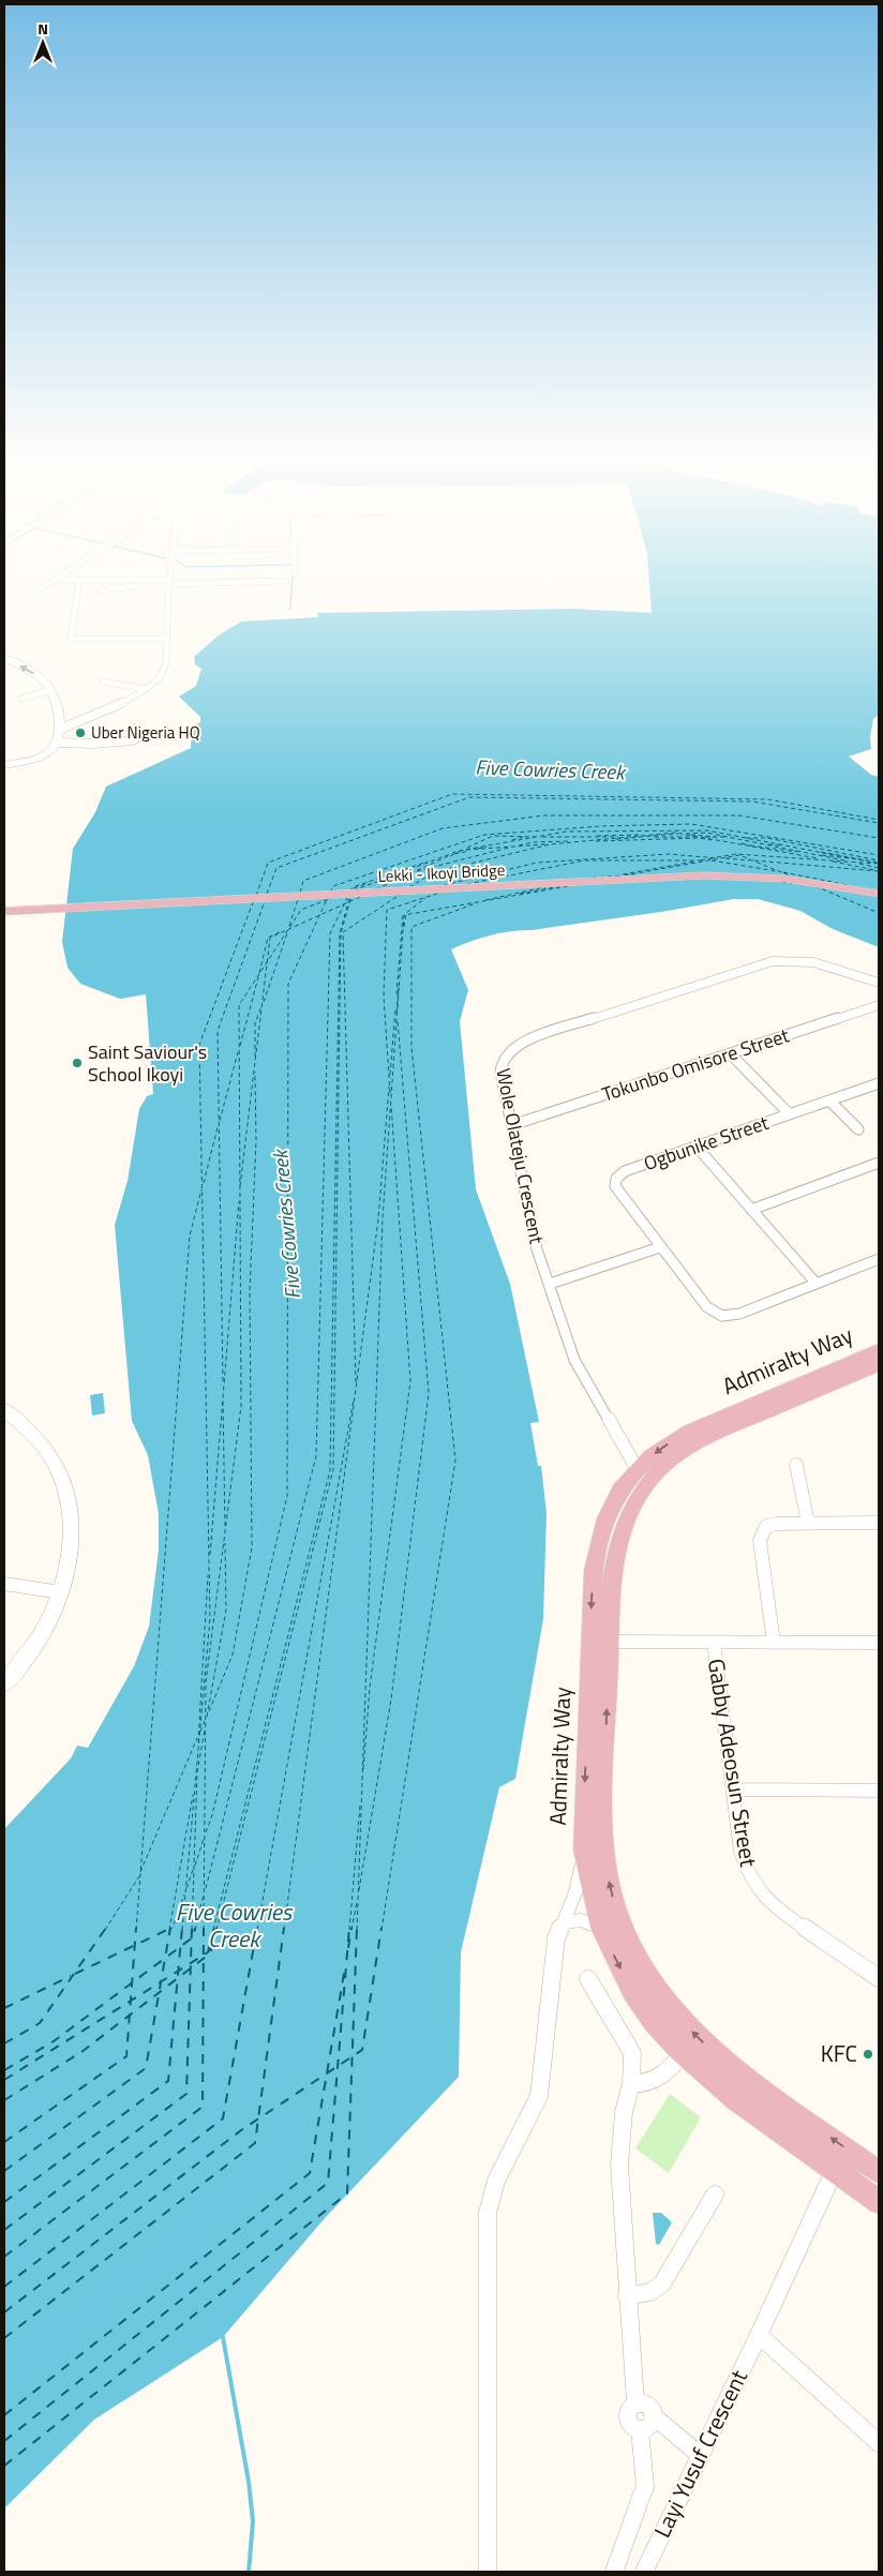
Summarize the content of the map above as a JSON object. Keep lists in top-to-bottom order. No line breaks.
{"streets":{"main road":["Lekki - Ikoyi Bridge","Admiralty Way"],"street":["Tokunbo Omisore Street","Ogbunike Street","Wole Olateju Crescent","Gabby Adeosun Street","Layi Yusuf Crescent"]},"crossings":[["Tokunbo Omisore Street","Wole Olateju Crescent"],["Wole Olateju Crescent","Admiralty Way"],["Admiralty Way","Layi Yusuf Crescent"]],"water":["Five Cowries Creek"],"places":["Uber Nigeria HQ","Saint Saviour's School Ikoyi","KFC"],"north":"top"}
